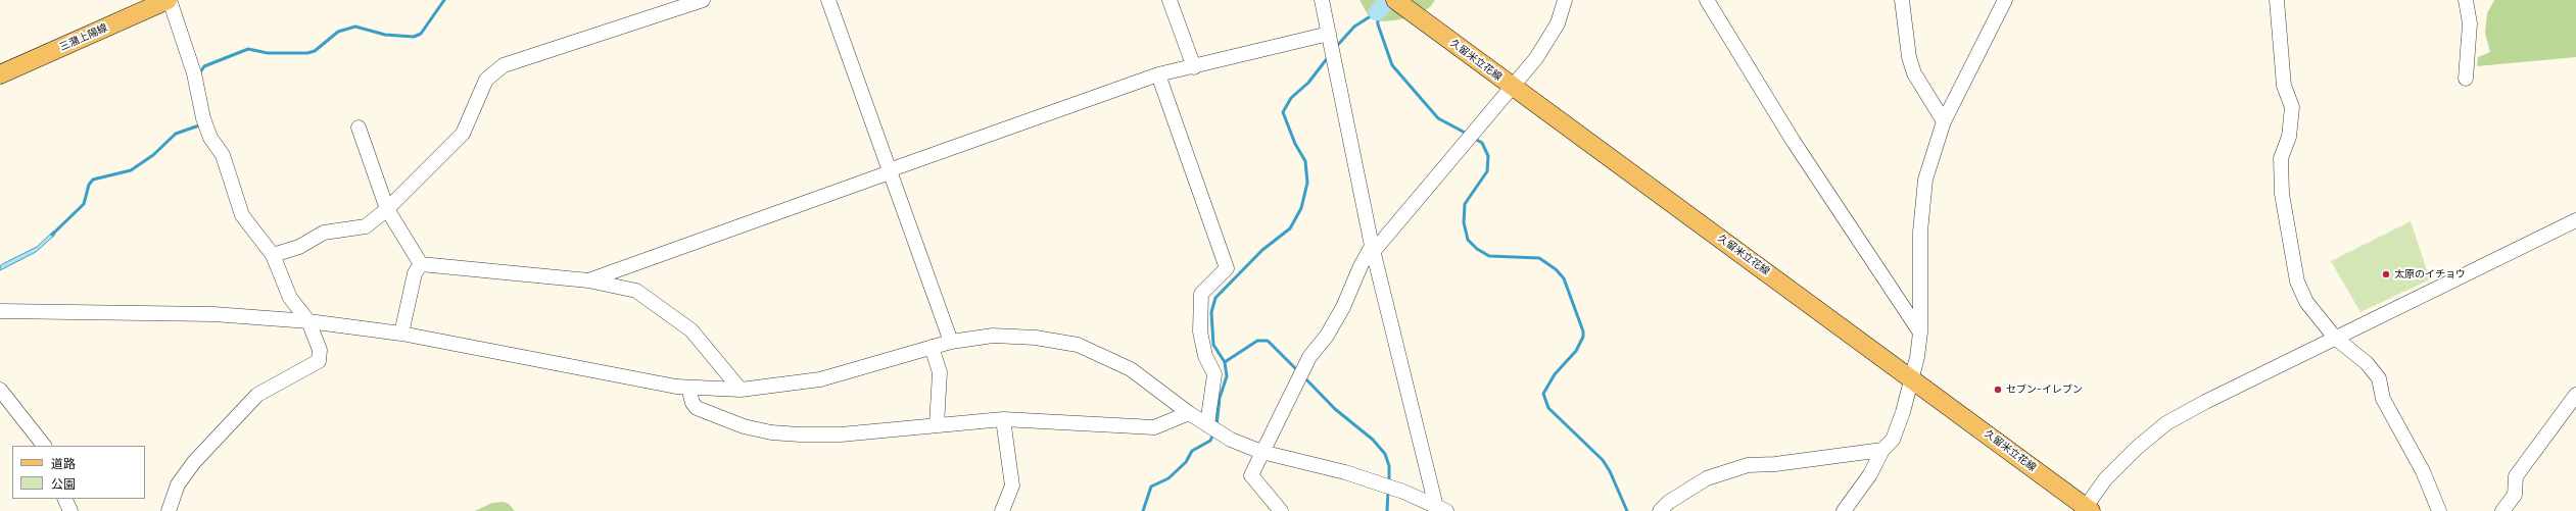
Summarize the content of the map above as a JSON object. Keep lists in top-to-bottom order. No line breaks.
{"streets":{"main road":["三潴上陽線","久留米立花線"]},"places":["太原のイチョウ","セブン-イレブン"],"legend":["道路","公園"]}
